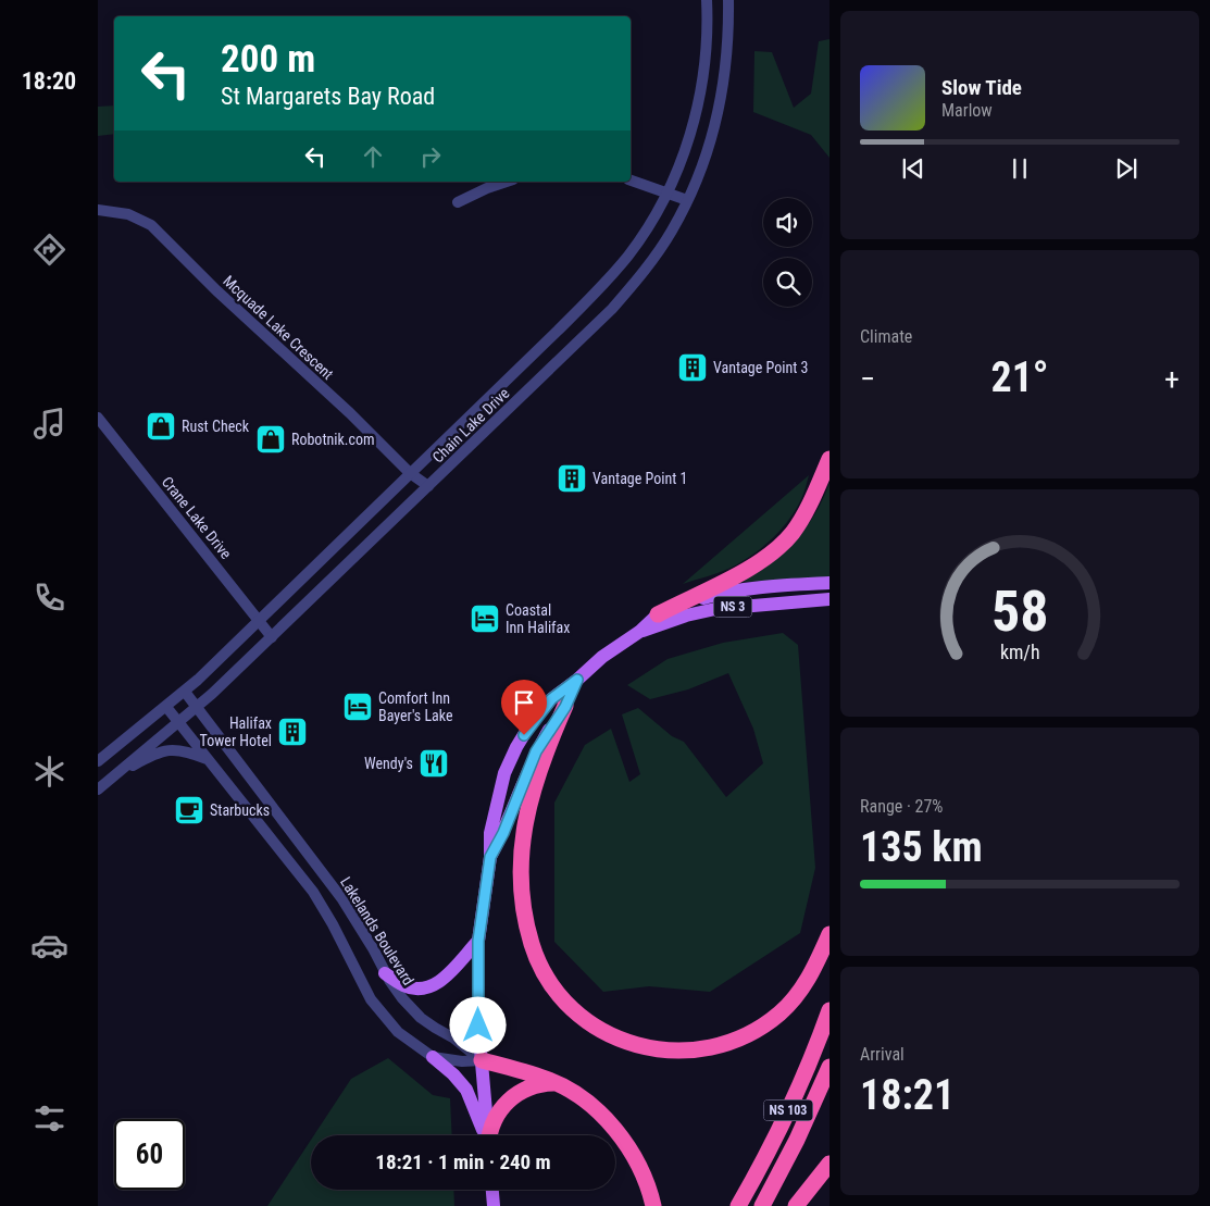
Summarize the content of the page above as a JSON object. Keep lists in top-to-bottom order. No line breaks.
{"streets":{"highway":["NS 103"],"main road":["NS 3"],"street":["Mcquade Lake Crescent","Chain Lake Drive","Crane Lake Drive","Lakelands Boulevard"]},"crossings":[["Mcquade Lake Crescent","Chain Lake Drive"],["Chain Lake Drive","Crane Lake Drive"],["Chain Lake Drive","Lakelands Boulevard"],["NS 3","Lakelands Boulevard"]],"places":{"building":["Vantage Point 3","Vantage Point 1","Halifax Tower Hotel"],"shop":["Rust Check","Robotnik.com"],"hotel":["Coastal Inn Halifax","Comfort Inn Bayer's Lake"],"restaurant":["Wendy's"],"cafe":["Starbucks"]},"page":{"tabs":"18:20","turn":["200 m","St Margarets Bay Road"],"song":["Slow Tide","Marlow"],"tile":["Climate",["Range · 27%","135 km"],["Arrival","18:21"]],"heat":["−","21°","+"],"limit":"60","trip":"18:21 · 1 min · 240 m","gauge":["58","km/h"]}}
